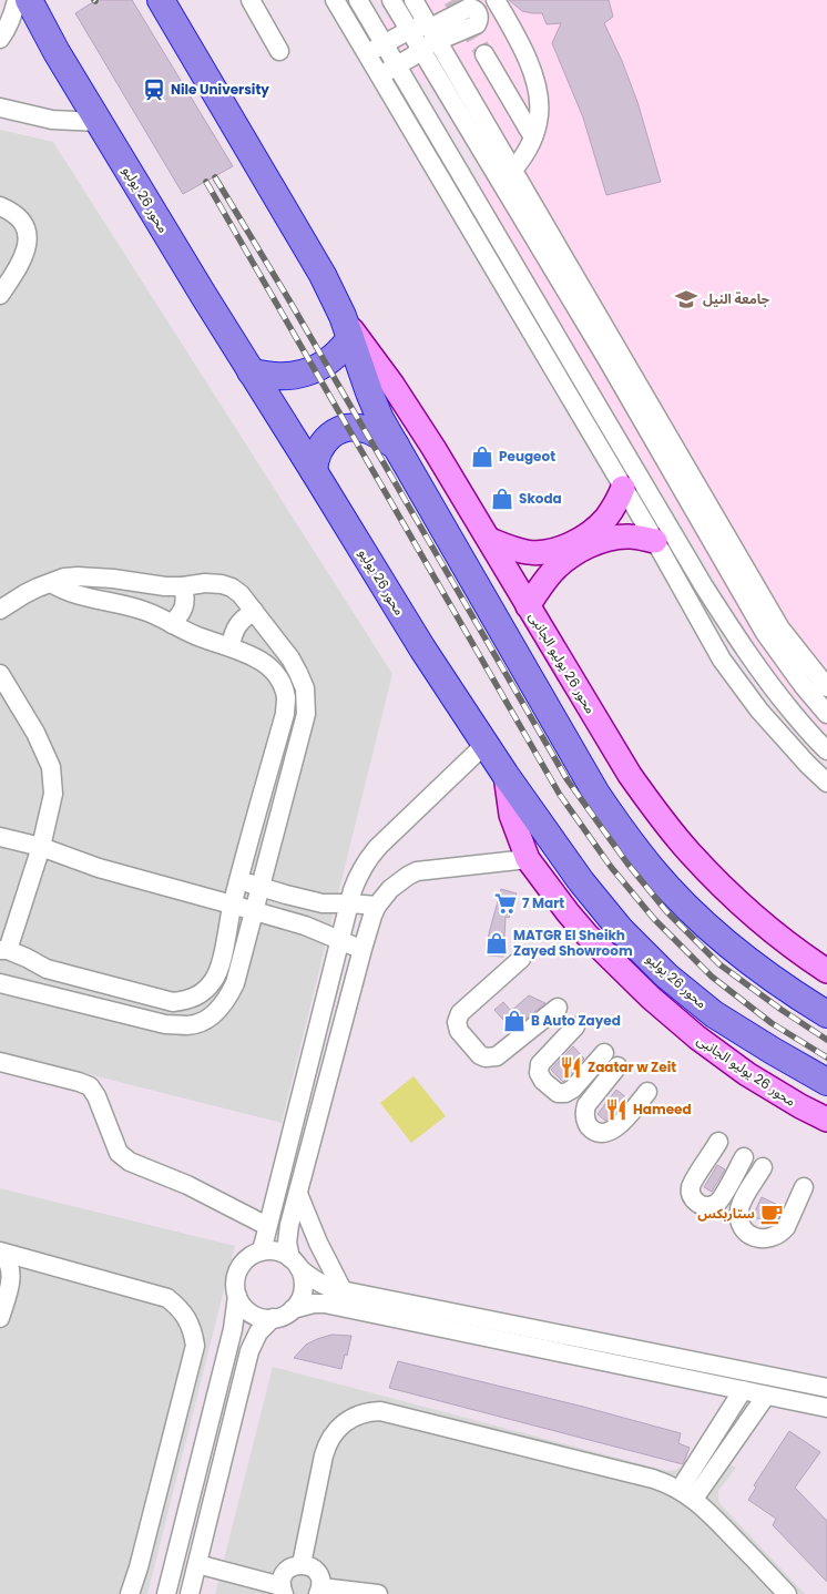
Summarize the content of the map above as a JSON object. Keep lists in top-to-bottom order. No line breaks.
{"streets":{"highway":["محور 26 يوليو"],"main road":["محور 26 يوليو الجانبى"]},"crossings":[["محور 26 يوليو","محور 26 يوليو الجانبى"]],"places":{"station":["Nile University"],"school or university":["جامعة النيل"],"shop":["Peugeot","Skoda","MATGR El Sheikh Zayed Showroom","B Auto Zayed"],"supermarket":["7 Mart"],"restaurant":["Zaatar w Zeit","Hameed"],"cafe":["ستاربكس"]}}
